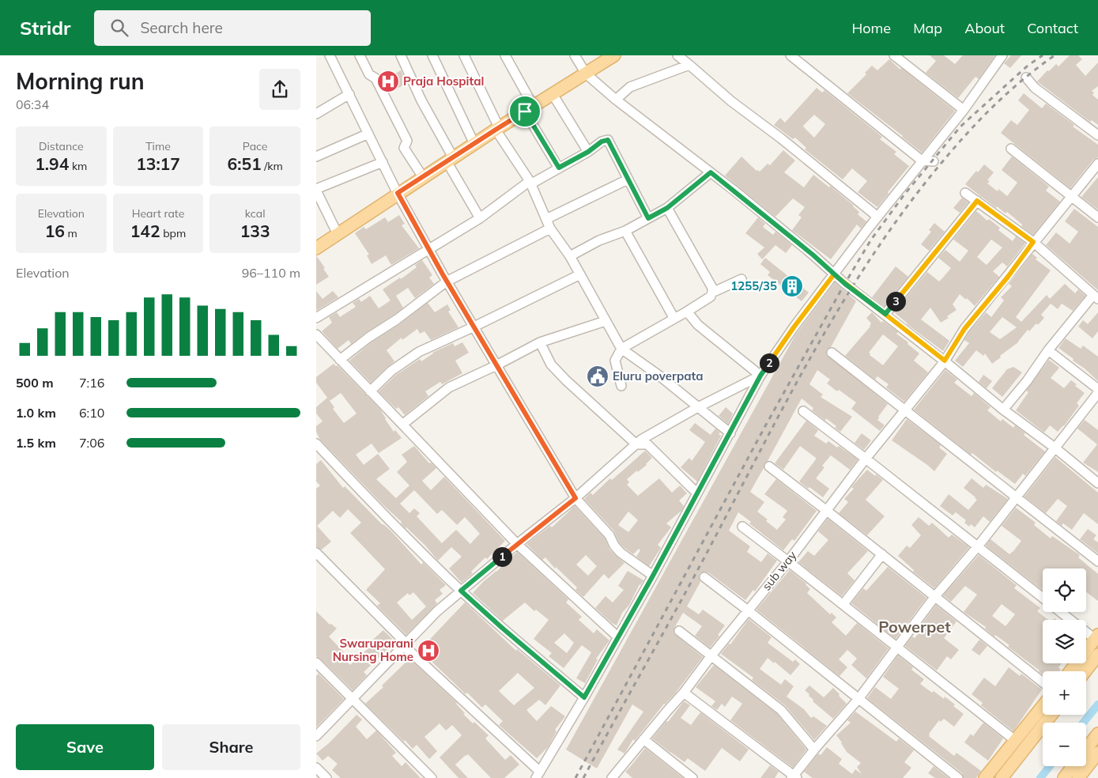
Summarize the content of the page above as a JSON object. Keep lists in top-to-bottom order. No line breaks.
{"streets":{"street":["sub way"]},"districts":["Powerpet"],"places":{"hospital":["Praja Hospital","Swaruparani Nursing Home"],"building":["1255/35"],"public building":["Eluru poverpata"]},"page":{"header":"Stridr","search":"Search here","nav":["Home","Map","About","Contact"],"heading":["Morning run","06:34"],"stats":[["Distance","1.94 km"],["Time","13:17"],["Pace","6:51 /km"],["Elevation","16 m"],["Heart rate","142 bpm"],["kcal","133"]],"chart":["Elevation","96–110 m"],"pins":["3","2","1"],"list":[{"name":"500 m","note":"7:16"},{"name":"1.0 km","note":"6:10"},{"name":"1.5 km","note":"7:06"}],"map_buttons":["+","−"],"buttons":["Save","Share"]}}
